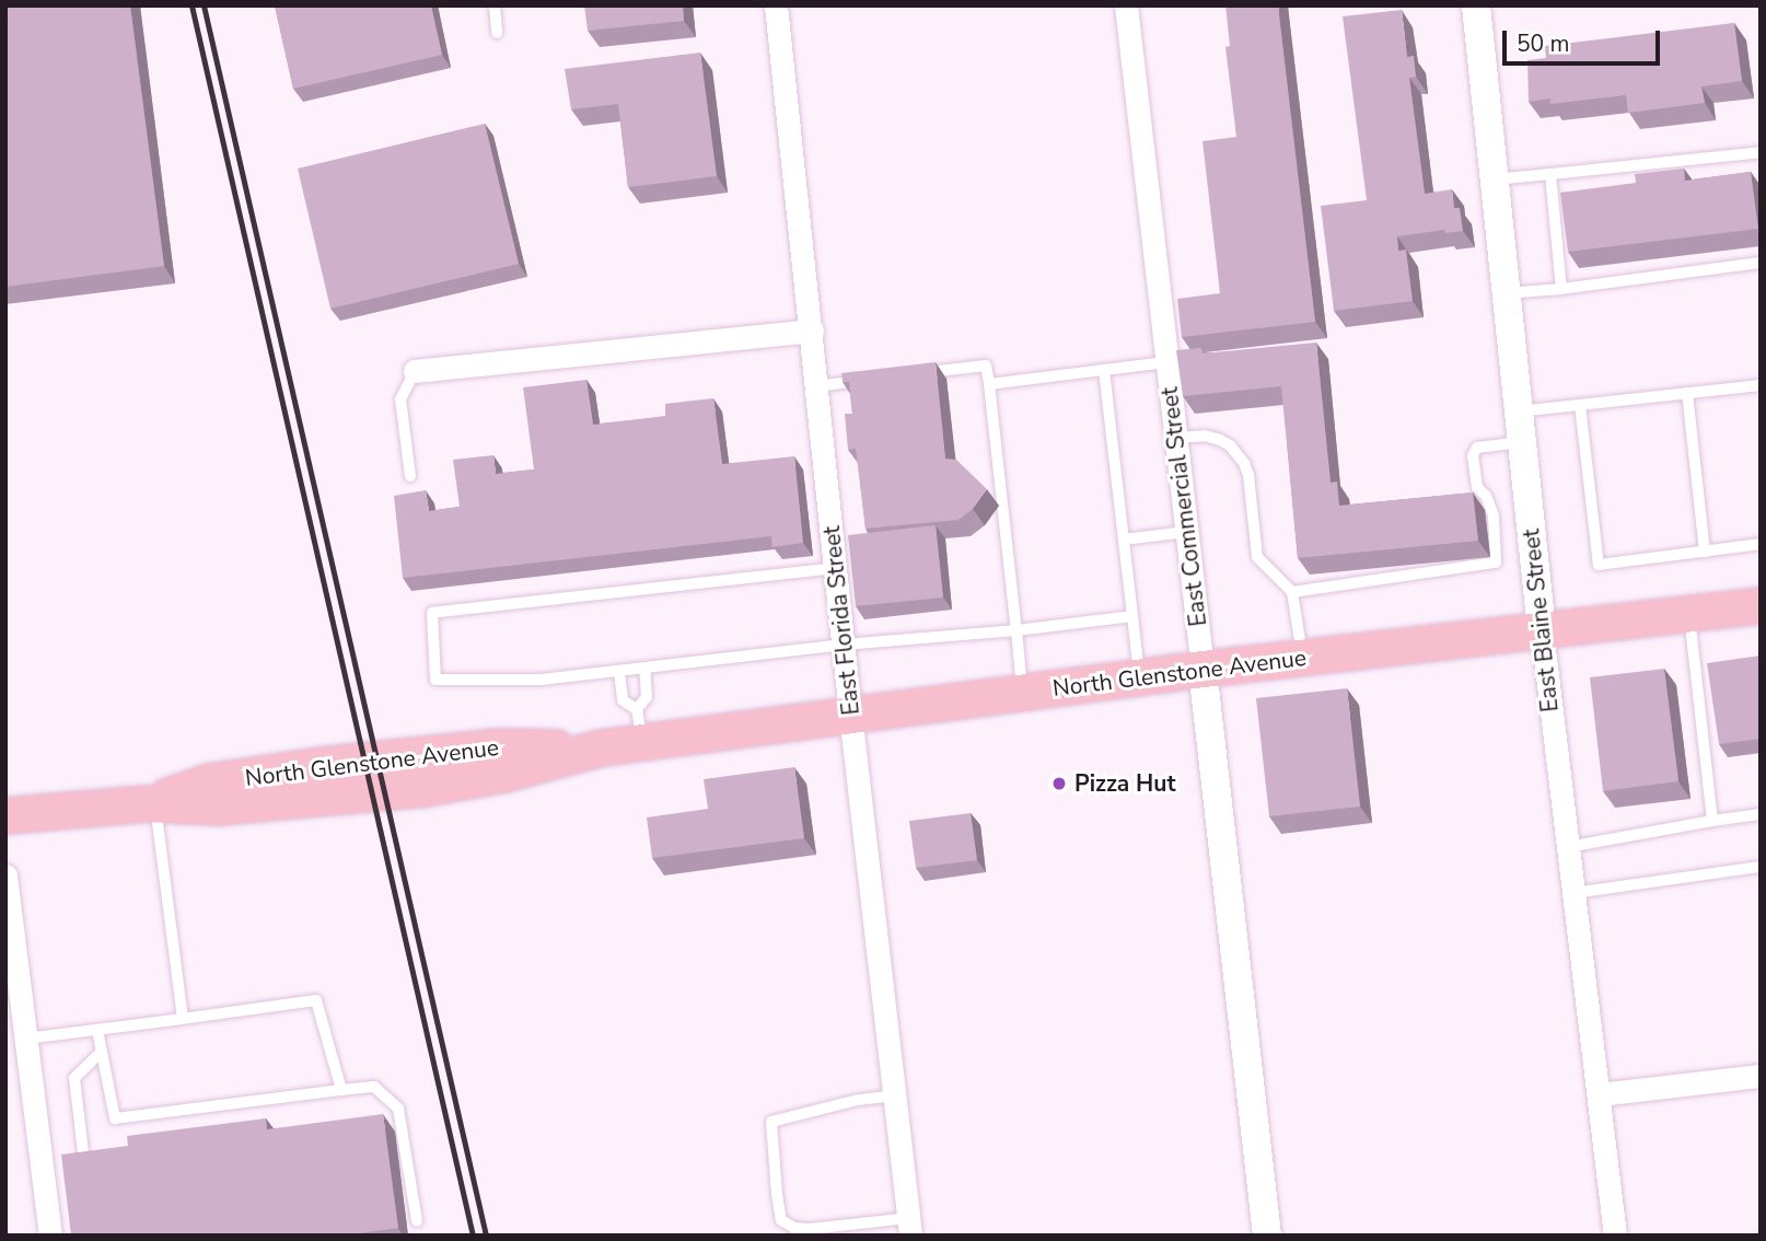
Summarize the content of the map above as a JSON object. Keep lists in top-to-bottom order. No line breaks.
{"streets":{"main road":["North Glenstone Avenue"],"street":["East Commercial Street","East Florida Street","East Blaine Street"]},"crossings":[["East Commercial Street","North Glenstone Avenue"],["East Florida Street","North Glenstone Avenue"],["East Blaine Street","North Glenstone Avenue"]],"places":["Pizza Hut"],"scale_bar":"50 m"}
